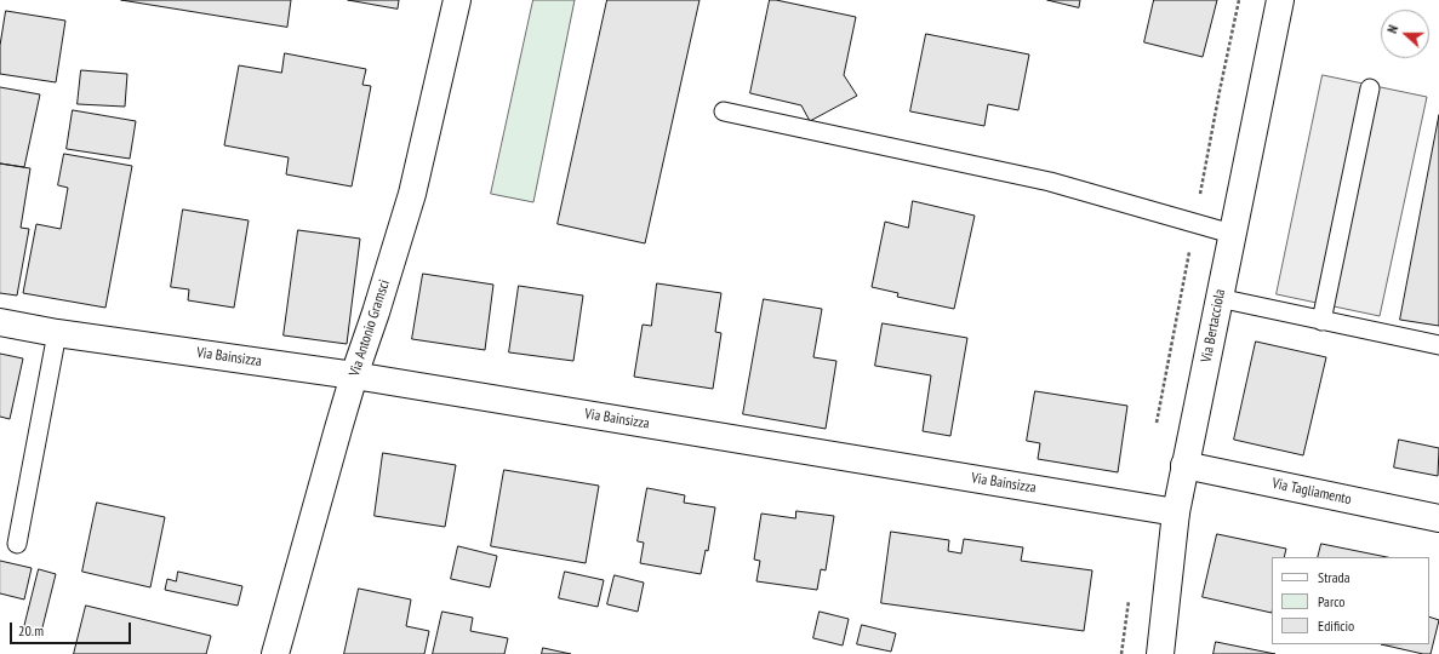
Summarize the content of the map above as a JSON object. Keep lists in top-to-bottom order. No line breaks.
{"streets":{"street":["Via Bertacciola","Via Antonio Gramsci","Via Bainsizza","Via Tagliamento"]},"crossings":[["Via Bertacciola","Via Bainsizza"],["Via Bertacciola","Via Tagliamento"],["Via Antonio Gramsci","Via Bainsizza"]],"legend":["Strada","Parco","Edificio"],"scale_bar":"20 m","north":"left"}
